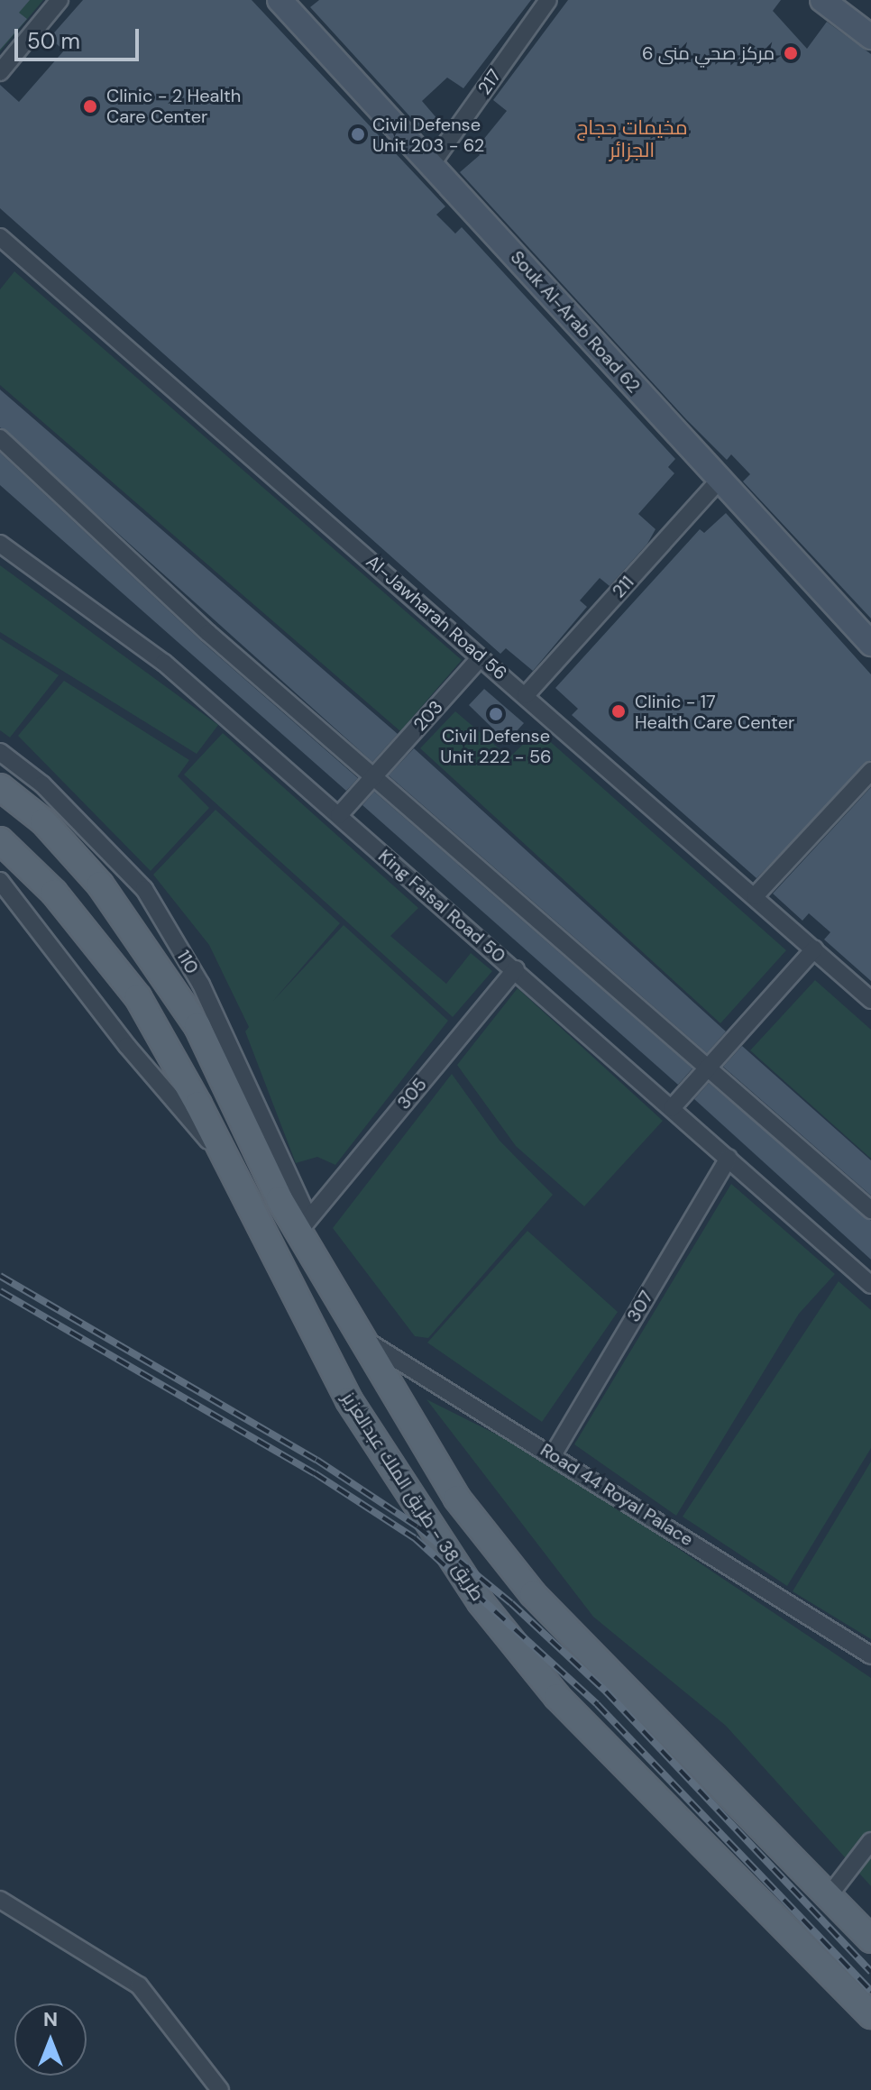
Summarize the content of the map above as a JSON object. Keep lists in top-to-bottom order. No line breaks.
{"streets":{"main road":["Souk Al-Arab Road 62","طريق 38 - طريق الملك عبدالعزيز"],"street":["217","211","Al-Jawharah Road 56","203","King Faisal Road 50","110","305","307","Road 44 Royal Palace"]},"crossings":[["217","Souk Al-Arab Road 62"],["Souk Al-Arab Road 62","211"],["211","Al-Jawharah Road 56"],["Al-Jawharah Road 56","203"],["203","King Faisal Road 50"],["King Faisal Road 50","305"],["King Faisal Road 50","307"],["110","305"],["110","طريق 38 - طريق الملك عبدالعزيز"],["305","طريق 38 - طريق الملك عبدالعزيز"],["307","Road 44 Royal Palace"],["Road 44 Royal Palace","طريق 38 - طريق الملك عبدالعزيز"]],"districts":["مخيمات حجاج الجزائر"],"places":["مركز صحي منى 6","Clinic - 2 Health Care Center","Civil Defense Unit 203 - 62","Clinic - 17 Health Care Center","Civil Defense Unit 222 - 56"],"scale_bar":"50 m","north":"top"}
